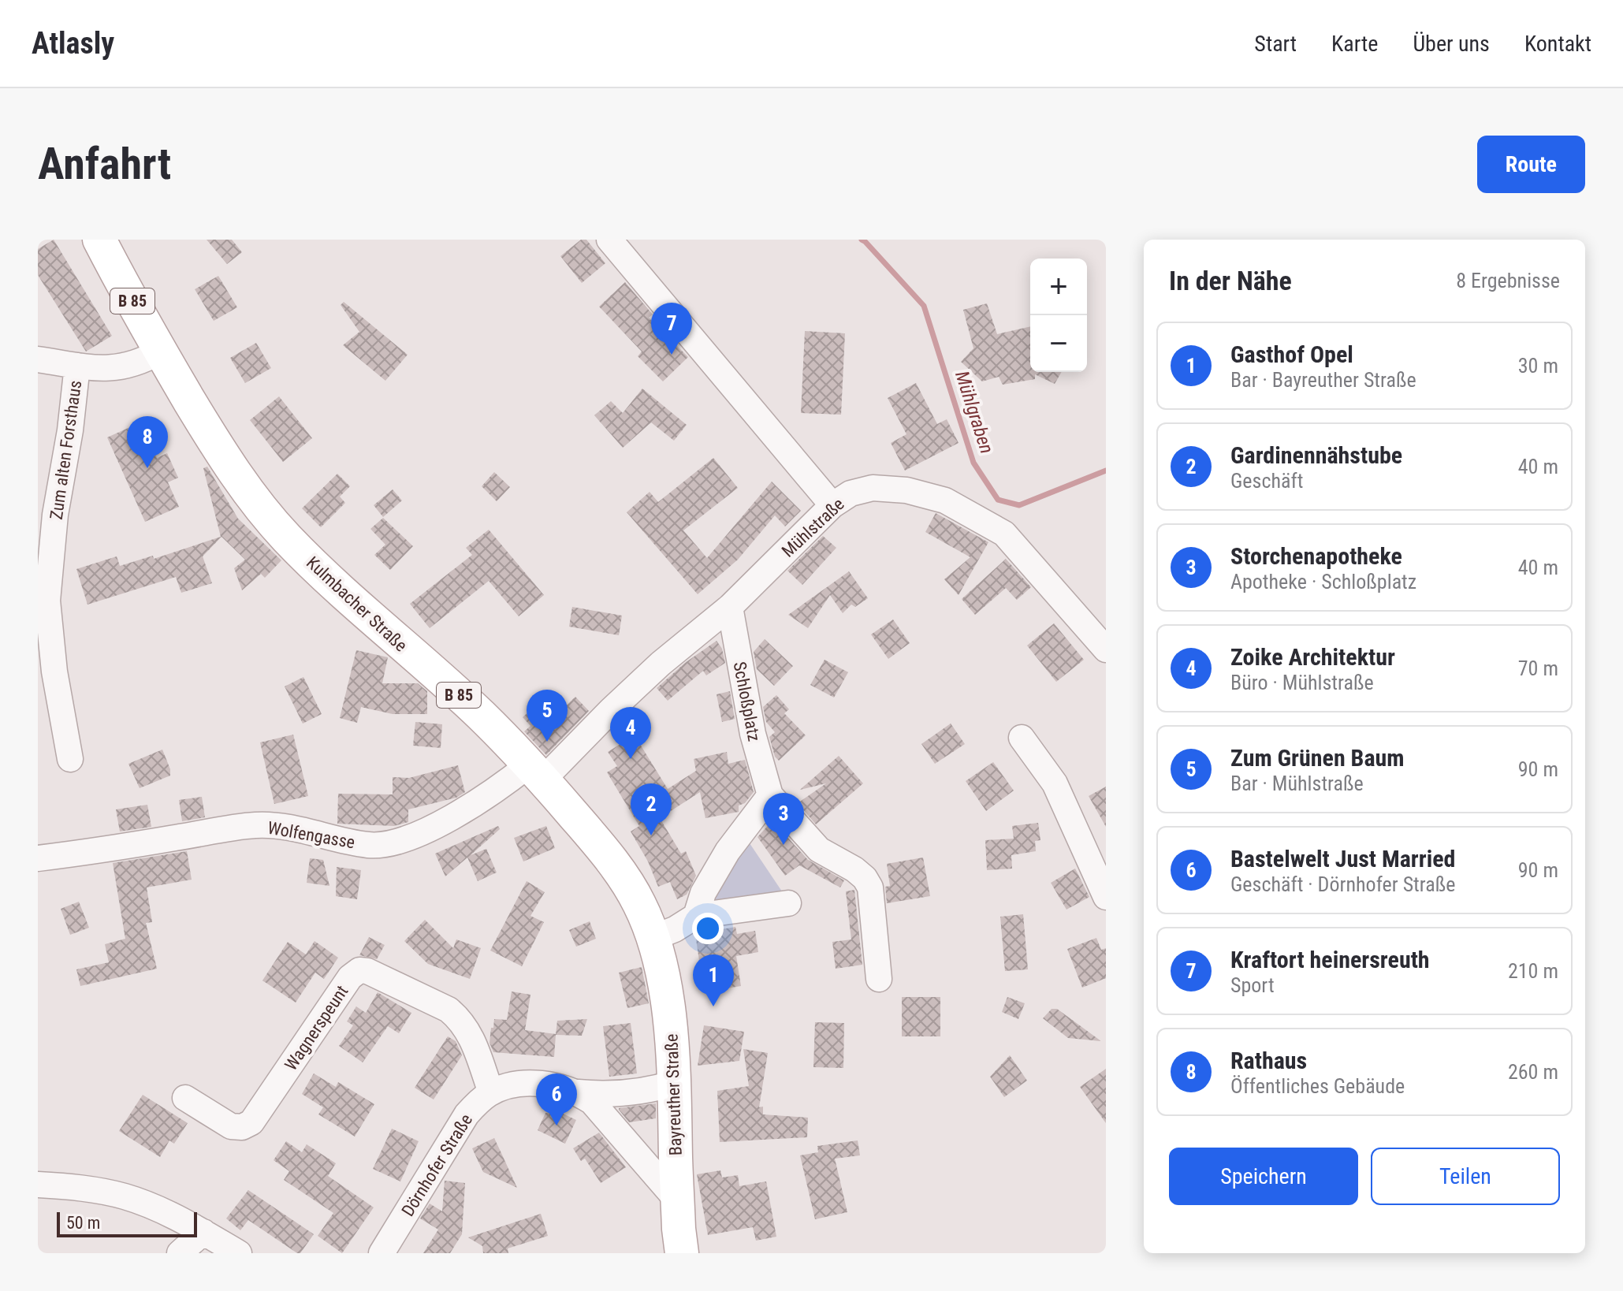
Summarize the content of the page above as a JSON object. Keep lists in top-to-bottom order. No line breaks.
{"streets":{"main road":["B 85","Kulmbacher Straße","Bayreuther Straße"],"street":["Zum alten Forsthaus","Mühlstraße","Schloßplatz","Wolfengasse","Wagnerspeunt","Dörnhofer Straße"]},"crossings":[["Mühlstraße","Kulmbacher Straße"],["Mühlstraße","Schloßplatz"],["Mühlstraße","Wolfengasse"],["Kulmbacher Straße","Wolfengasse"],["Kulmbacher Straße","Bayreuther Straße"],["Wagnerspeunt","Dörnhofer Straße"],["Bayreuther Straße","Dörnhofer Straße"]],"water":["Mühlgraben"],"scale_bar":"50 m","page":{"header":"Atlasly","nav":["Start","Karte","Über uns","Kontakt"],"buttons":["Route",["Speichern","Teilen"]],"title":"Anfahrt","heading":["In der Nähe","8 Ergebnisse"],"map_buttons":["+","−"],"pins":["7","8","5","4","2","3","1","6"],"list":[{"mark":"1","name":"Gasthof Opel","note":"Bar · Bayreuther Straße","value":"30 m"},{"mark":"2","name":"Gardinennähstube","note":"Geschäft","value":"40 m"},{"mark":"3","name":"Storchenapotheke","note":"Apotheke · Schloßplatz","value":"40 m"},{"mark":"4","name":"Zoike Architektur","note":"Büro · Mühlstraße","value":"70 m"},{"mark":"5","name":"Zum Grünen Baum","note":"Bar · Mühlstraße","value":"90 m"},{"mark":"6","name":"Bastelwelt Just Married","note":"Geschäft · Dörnhofer Straße","value":"90 m"},{"mark":"7","name":"Kraftort heinersreuth","note":"Sport","value":"210 m"},{"mark":"8","name":"Rathaus","note":"Öffentliches Gebäude","value":"260 m"}],"scale":"50 m"}}
